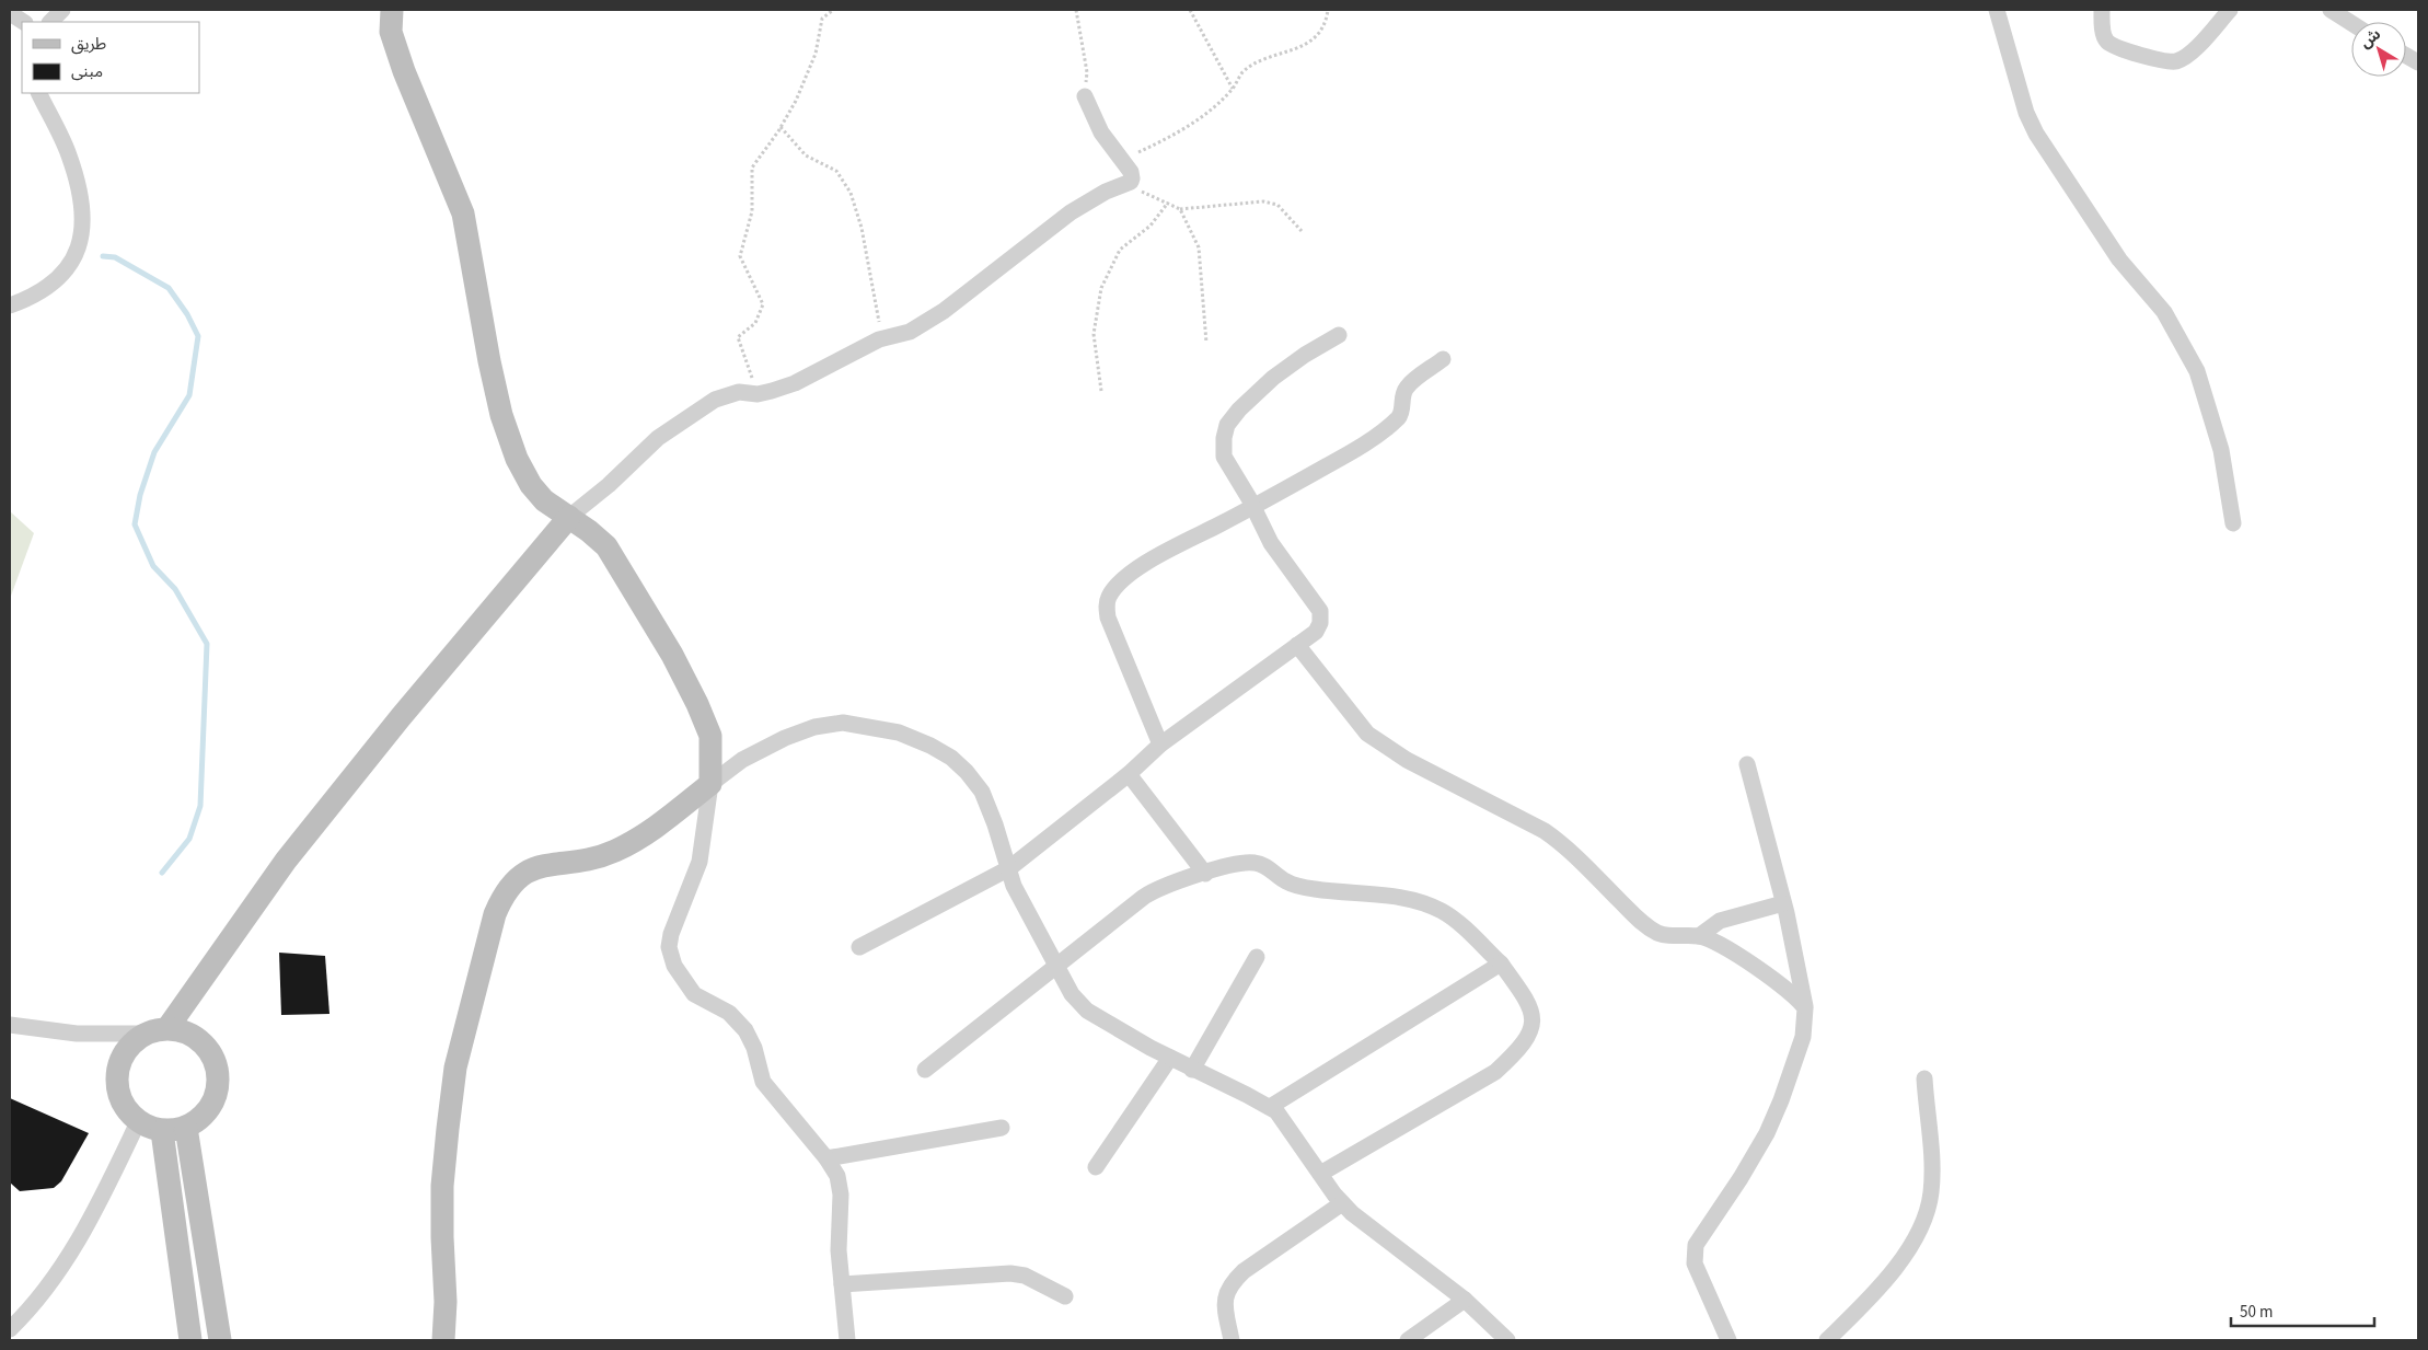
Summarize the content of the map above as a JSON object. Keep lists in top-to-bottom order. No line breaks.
{"legend":["طريق","مبنى"],"scale_bar":"50 m","north":"top left"}
